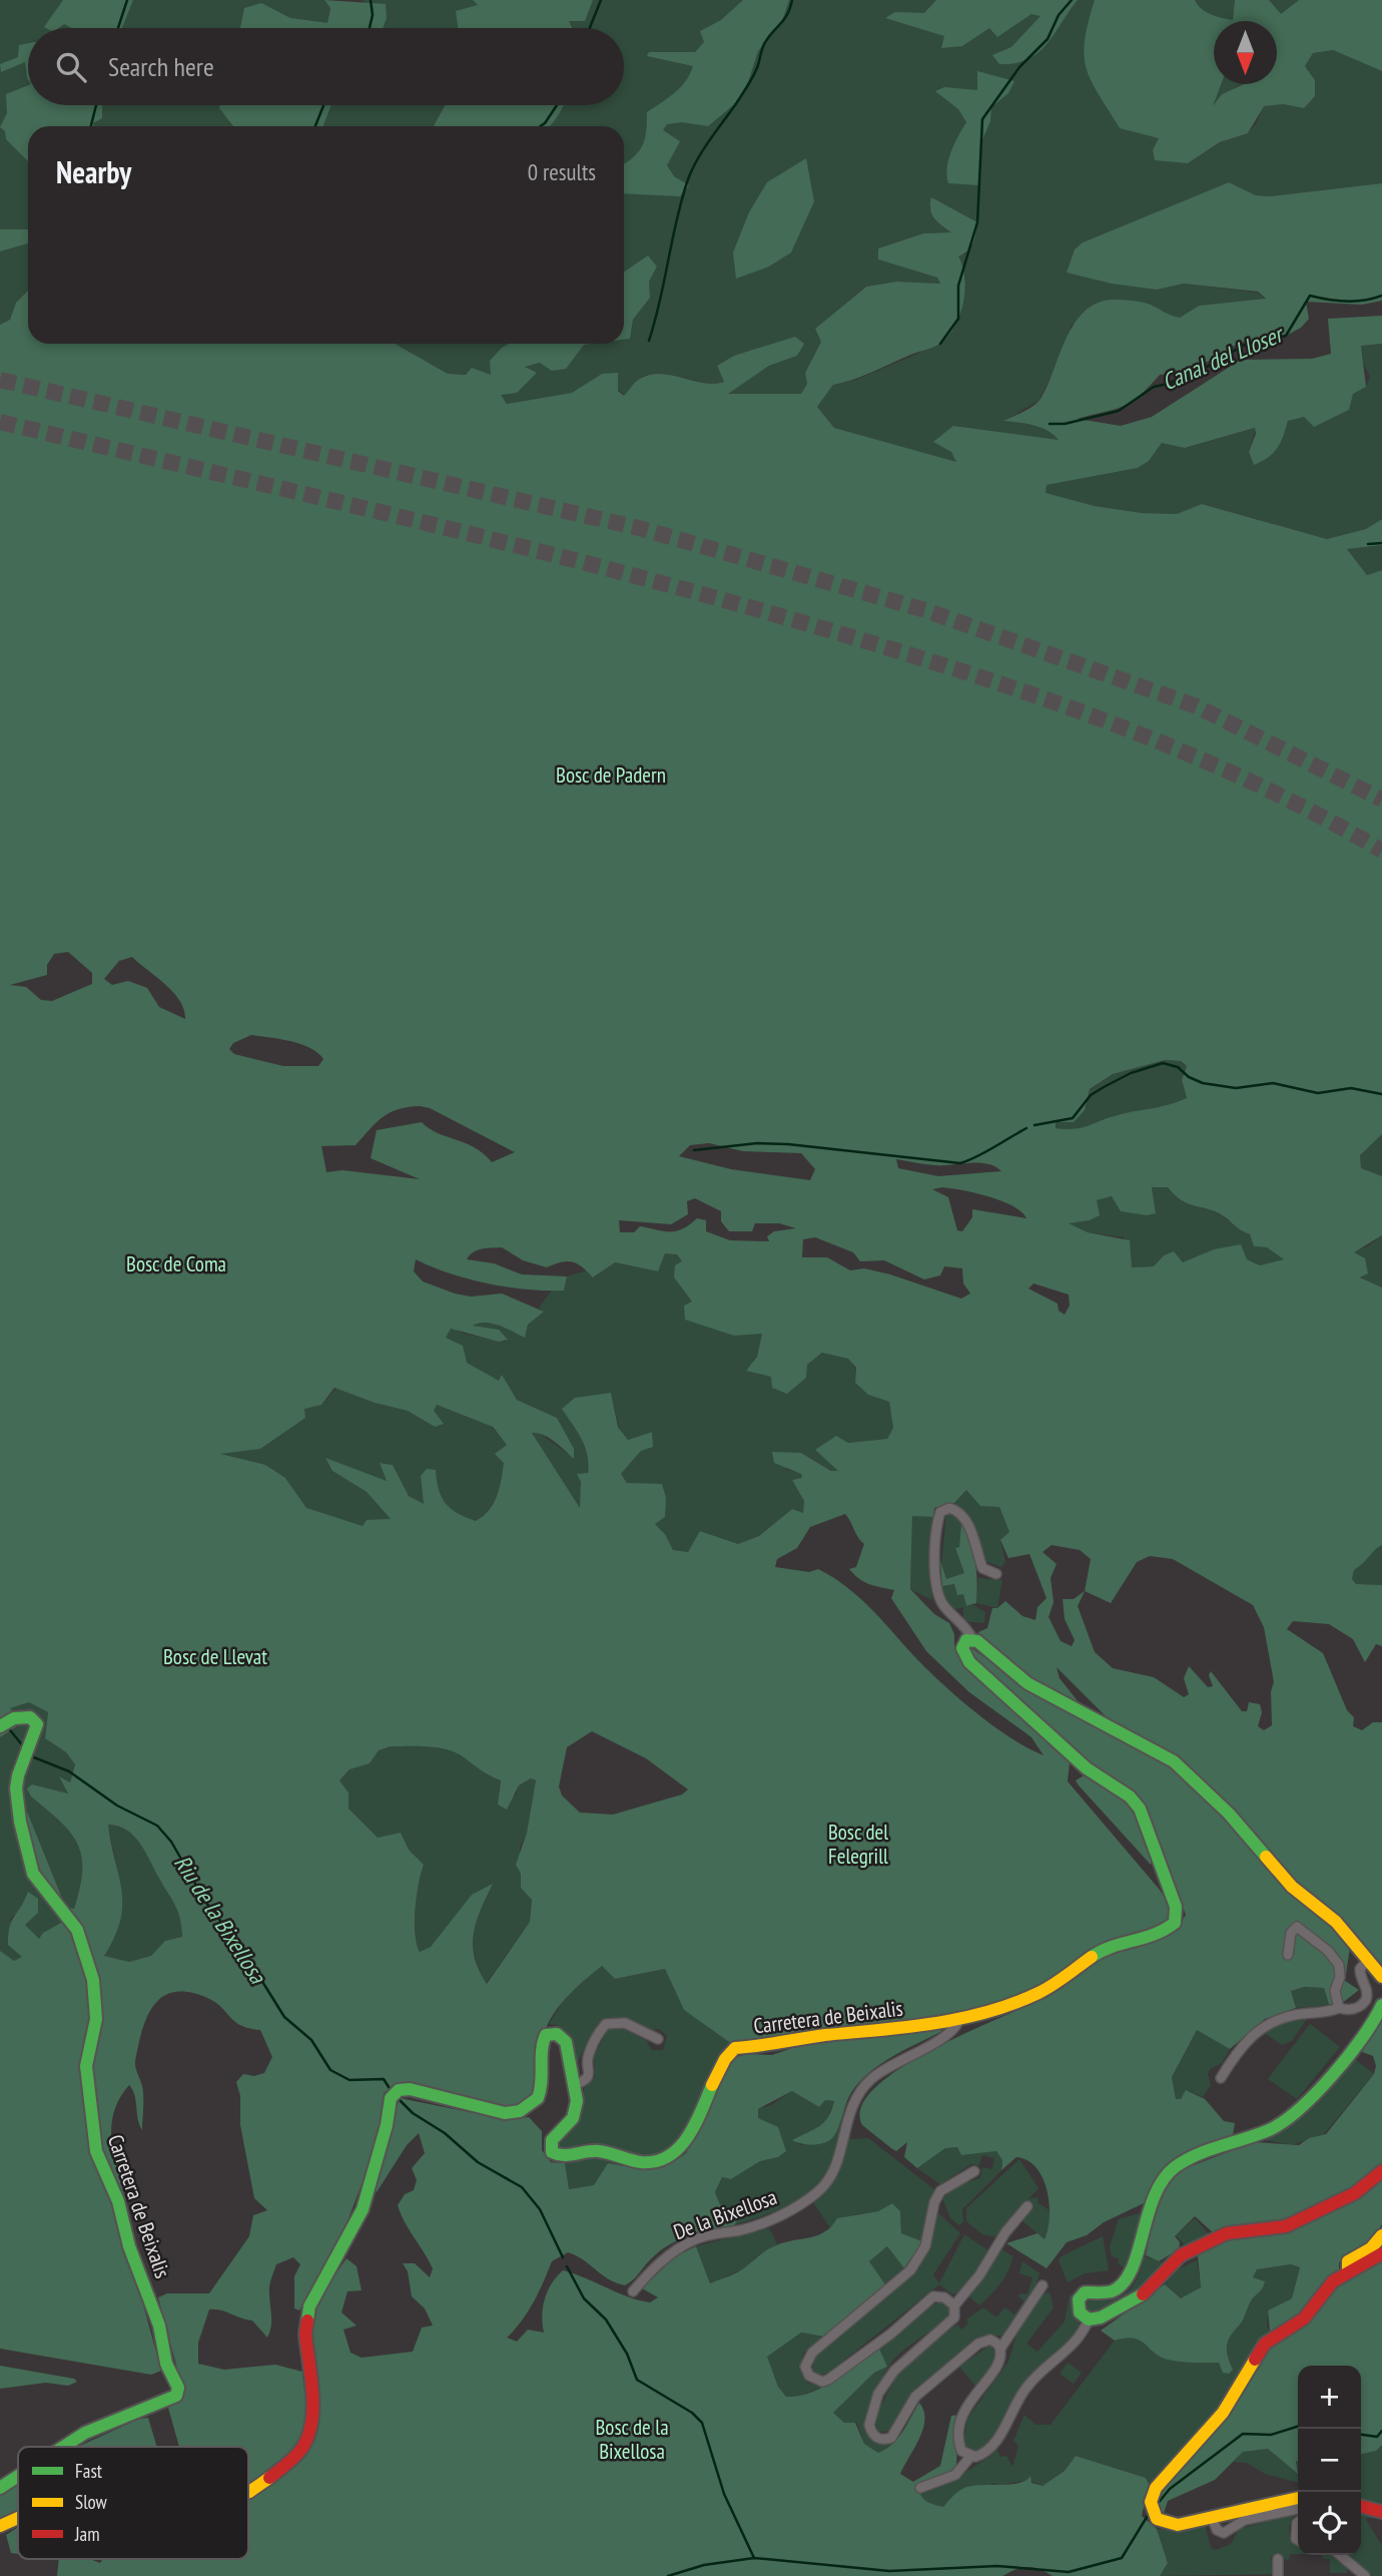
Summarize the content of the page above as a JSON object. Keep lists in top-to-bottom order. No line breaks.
{"streets":{"main road":["Carretera de Beixalis"],"street":["De la Bixellosa"]},"crossings":[["Carretera de Beixalis","De la Bixellosa"]],"water":["Canal del Lloser","Riu de la Bixellosa"],"parks":["Bosc de Padern","Bosc de Coma","Bosc de Llevat","Bosc del Felegrill","Bosc de la Bixellosa"],"legend":["Fast","Slow","Jam"],"north":"bottom","page":{"search":"Search here","heading":["Nearby","0 results"],"map_buttons":["+","−"]}}
